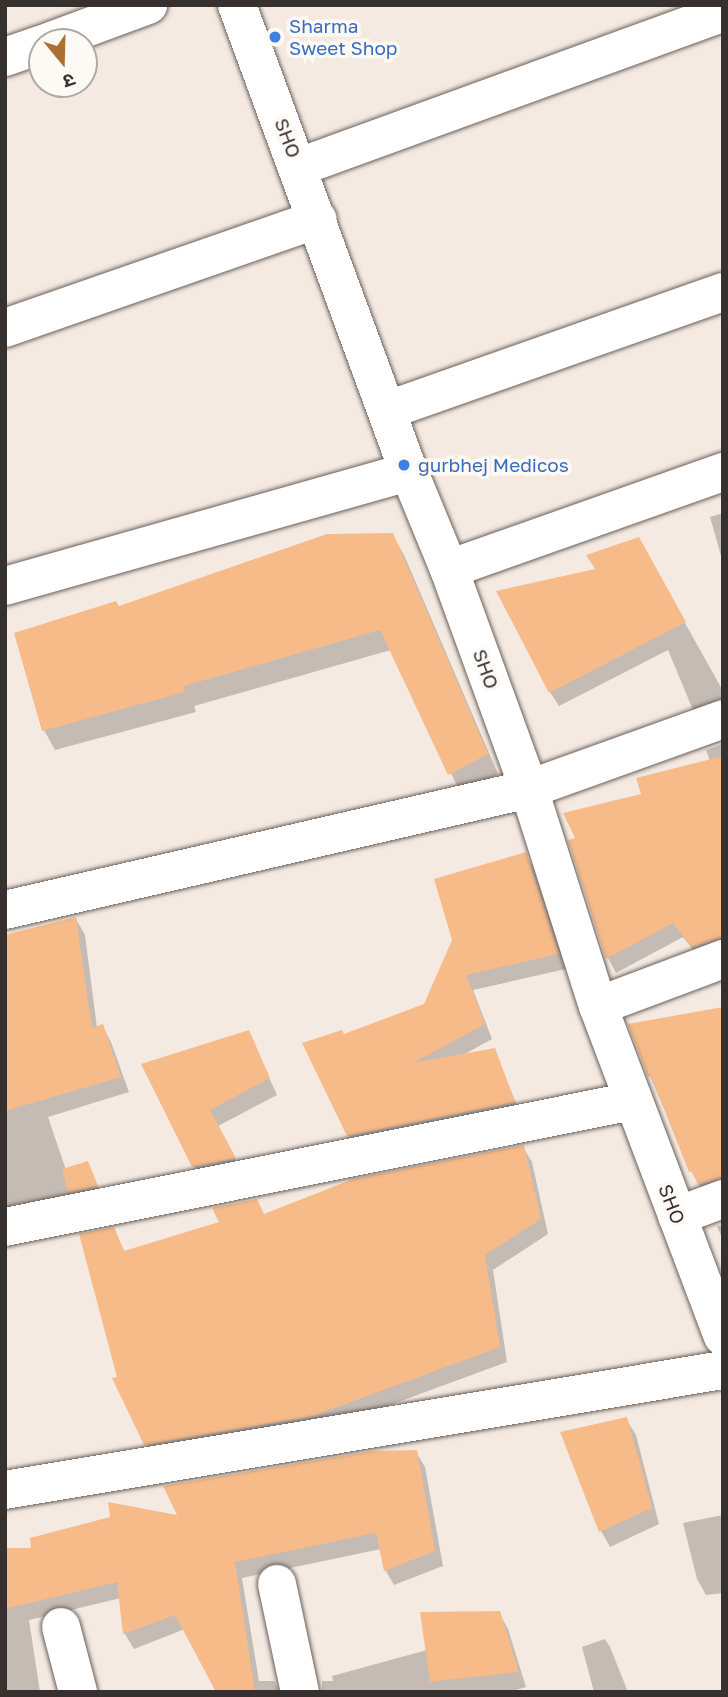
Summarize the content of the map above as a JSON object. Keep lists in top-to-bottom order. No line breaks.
{"streets":{"street":["SHO"]},"places":["Sharma Sweet Shop","gurbhej Medicos"],"north":"bottom"}
